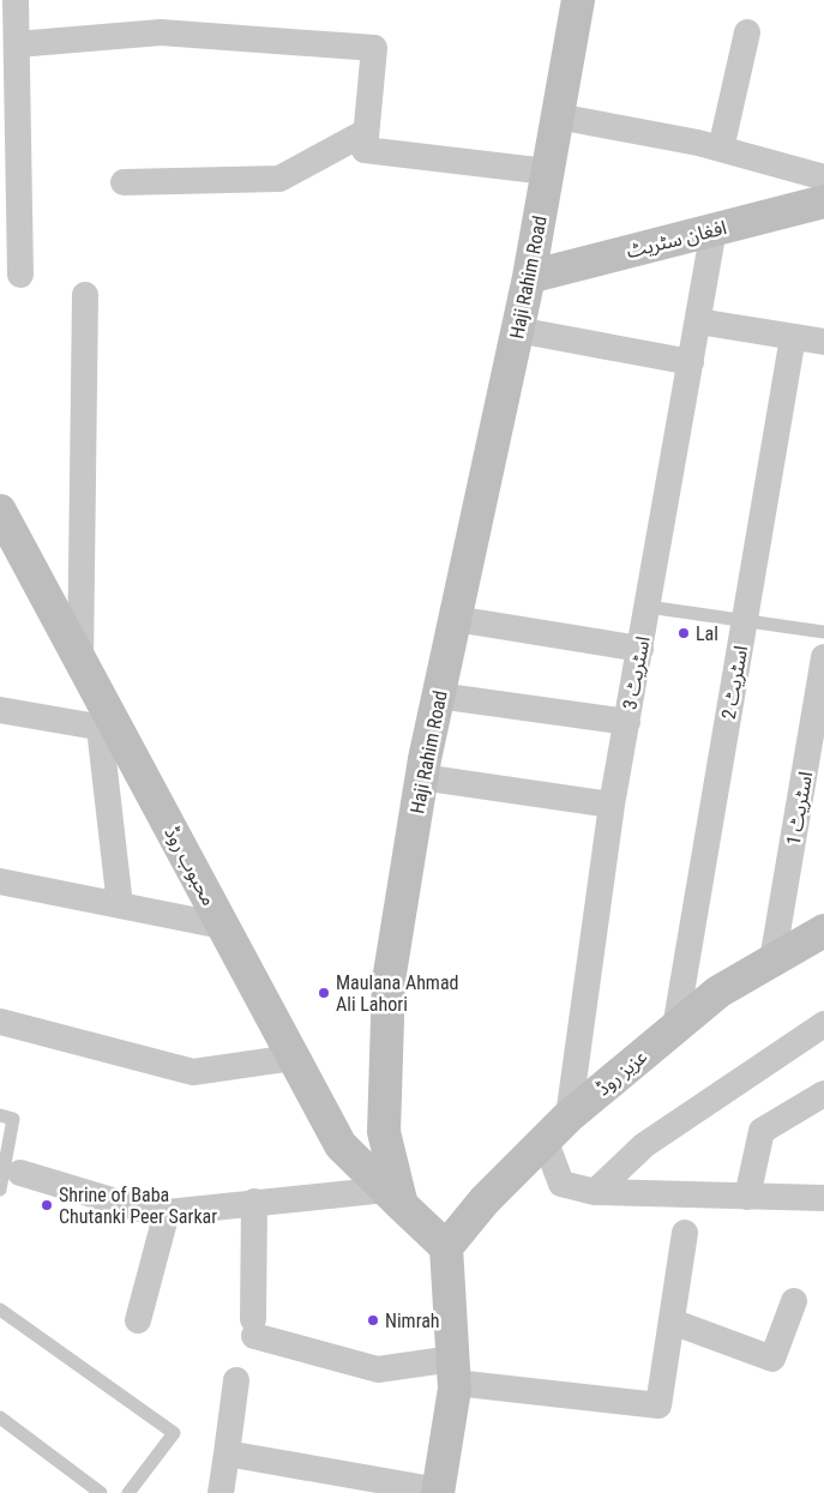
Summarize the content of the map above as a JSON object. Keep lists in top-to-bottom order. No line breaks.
{"streets":{"main road":["افغان سٹریٹ","Haji Rahim Road","محبوب روڈ","عزیز روڈ"],"street":["اسٹریٹ 3","اسٹریٹ 2","اسٹریٹ 1"]},"crossings":[["افغان سٹریٹ","Haji Rahim Road"],["افغان سٹریٹ","اسٹریٹ 3"],["Haji Rahim Road","محبوب روڈ"],["اسٹریٹ 3","عزیز روڈ"],["اسٹریٹ 2","عزیز روڈ"],["اسٹریٹ 1","عزیز روڈ"]],"places":["Lal","Maulana Ahmad Ali Lahori","Shrine of Baba Chutanki Peer Sarkar","Nimrah"]}
